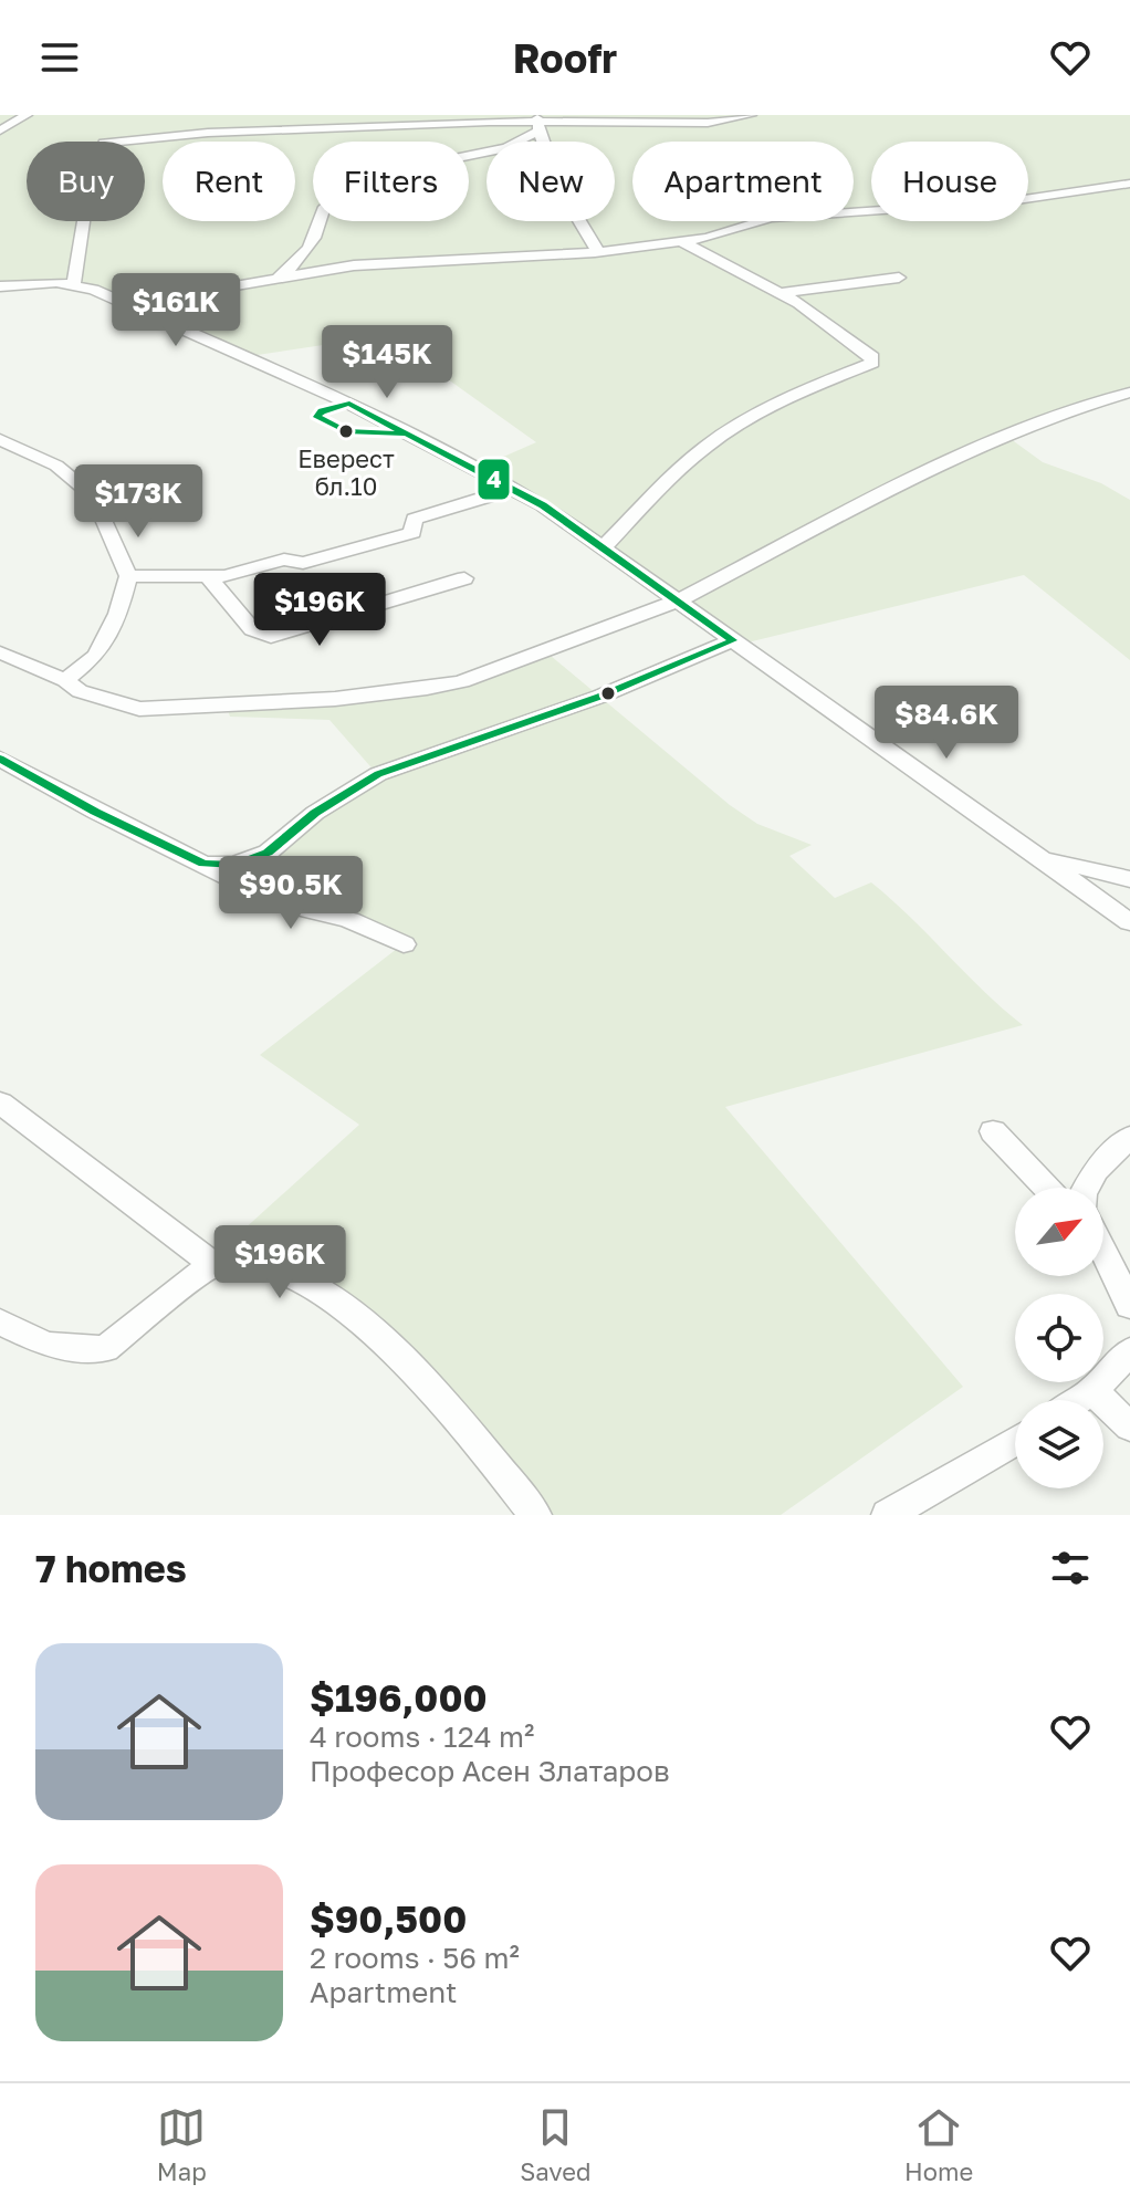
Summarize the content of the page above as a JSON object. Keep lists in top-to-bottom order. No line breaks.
{"places":["Еверест бл.10"],"lines":["transit line 4"],"north":"top right","page":{"header":"Roofr","chip":["Buy","Rent","Filters","New","Apartment","House"],"price":["$161K","$145K","$173K","$196K","$84.6K","$90.5K","$196K"],"heading":"7 homes","list":[{"name":"$196,000","note":"4 rooms · 124 m² · Професор Асен Златаров"},{"name":"$90,500","note":"2 rooms · 56 m² · Apartment"}],"tabs":["Map","Saved","Home"]}}
